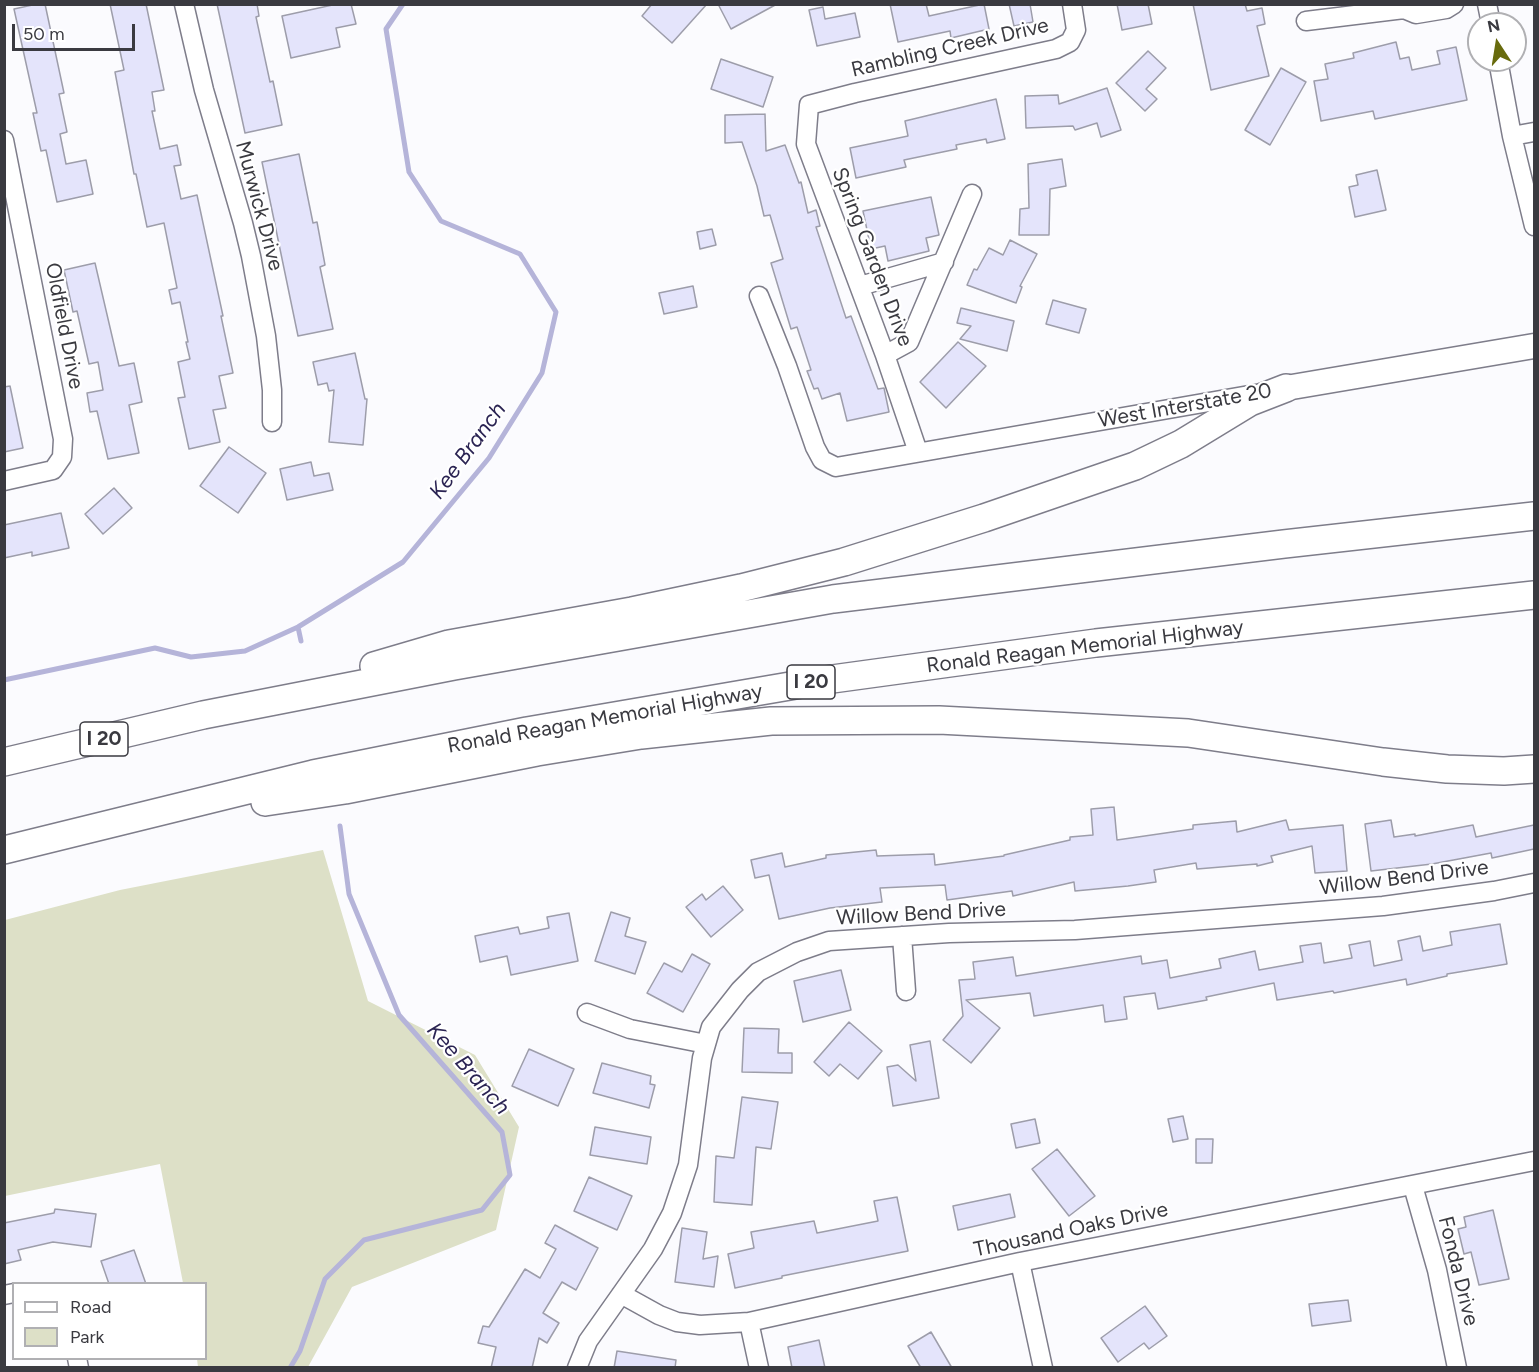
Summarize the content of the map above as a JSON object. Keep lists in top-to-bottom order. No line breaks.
{"streets":{"highway":["Ronald Reagan Memorial Highway","I 20"],"main road":["West Interstate 20"],"street":["Rambling Creek Drive","Murwick Drive","Spring Garden Drive","Oldfield Drive","Willow Bend Drive","Thousand Oaks Drive","Fonda Drive"]},"crossings":[["Rambling Creek Drive","Spring Garden Drive"],["Spring Garden Drive","West Interstate 20"],["Willow Bend Drive","Thousand Oaks Drive"],["Thousand Oaks Drive","Fonda Drive"]],"water":["Kee Branch"],"legend":["Road","Park"],"scale_bar":"50 m","north":"top"}
